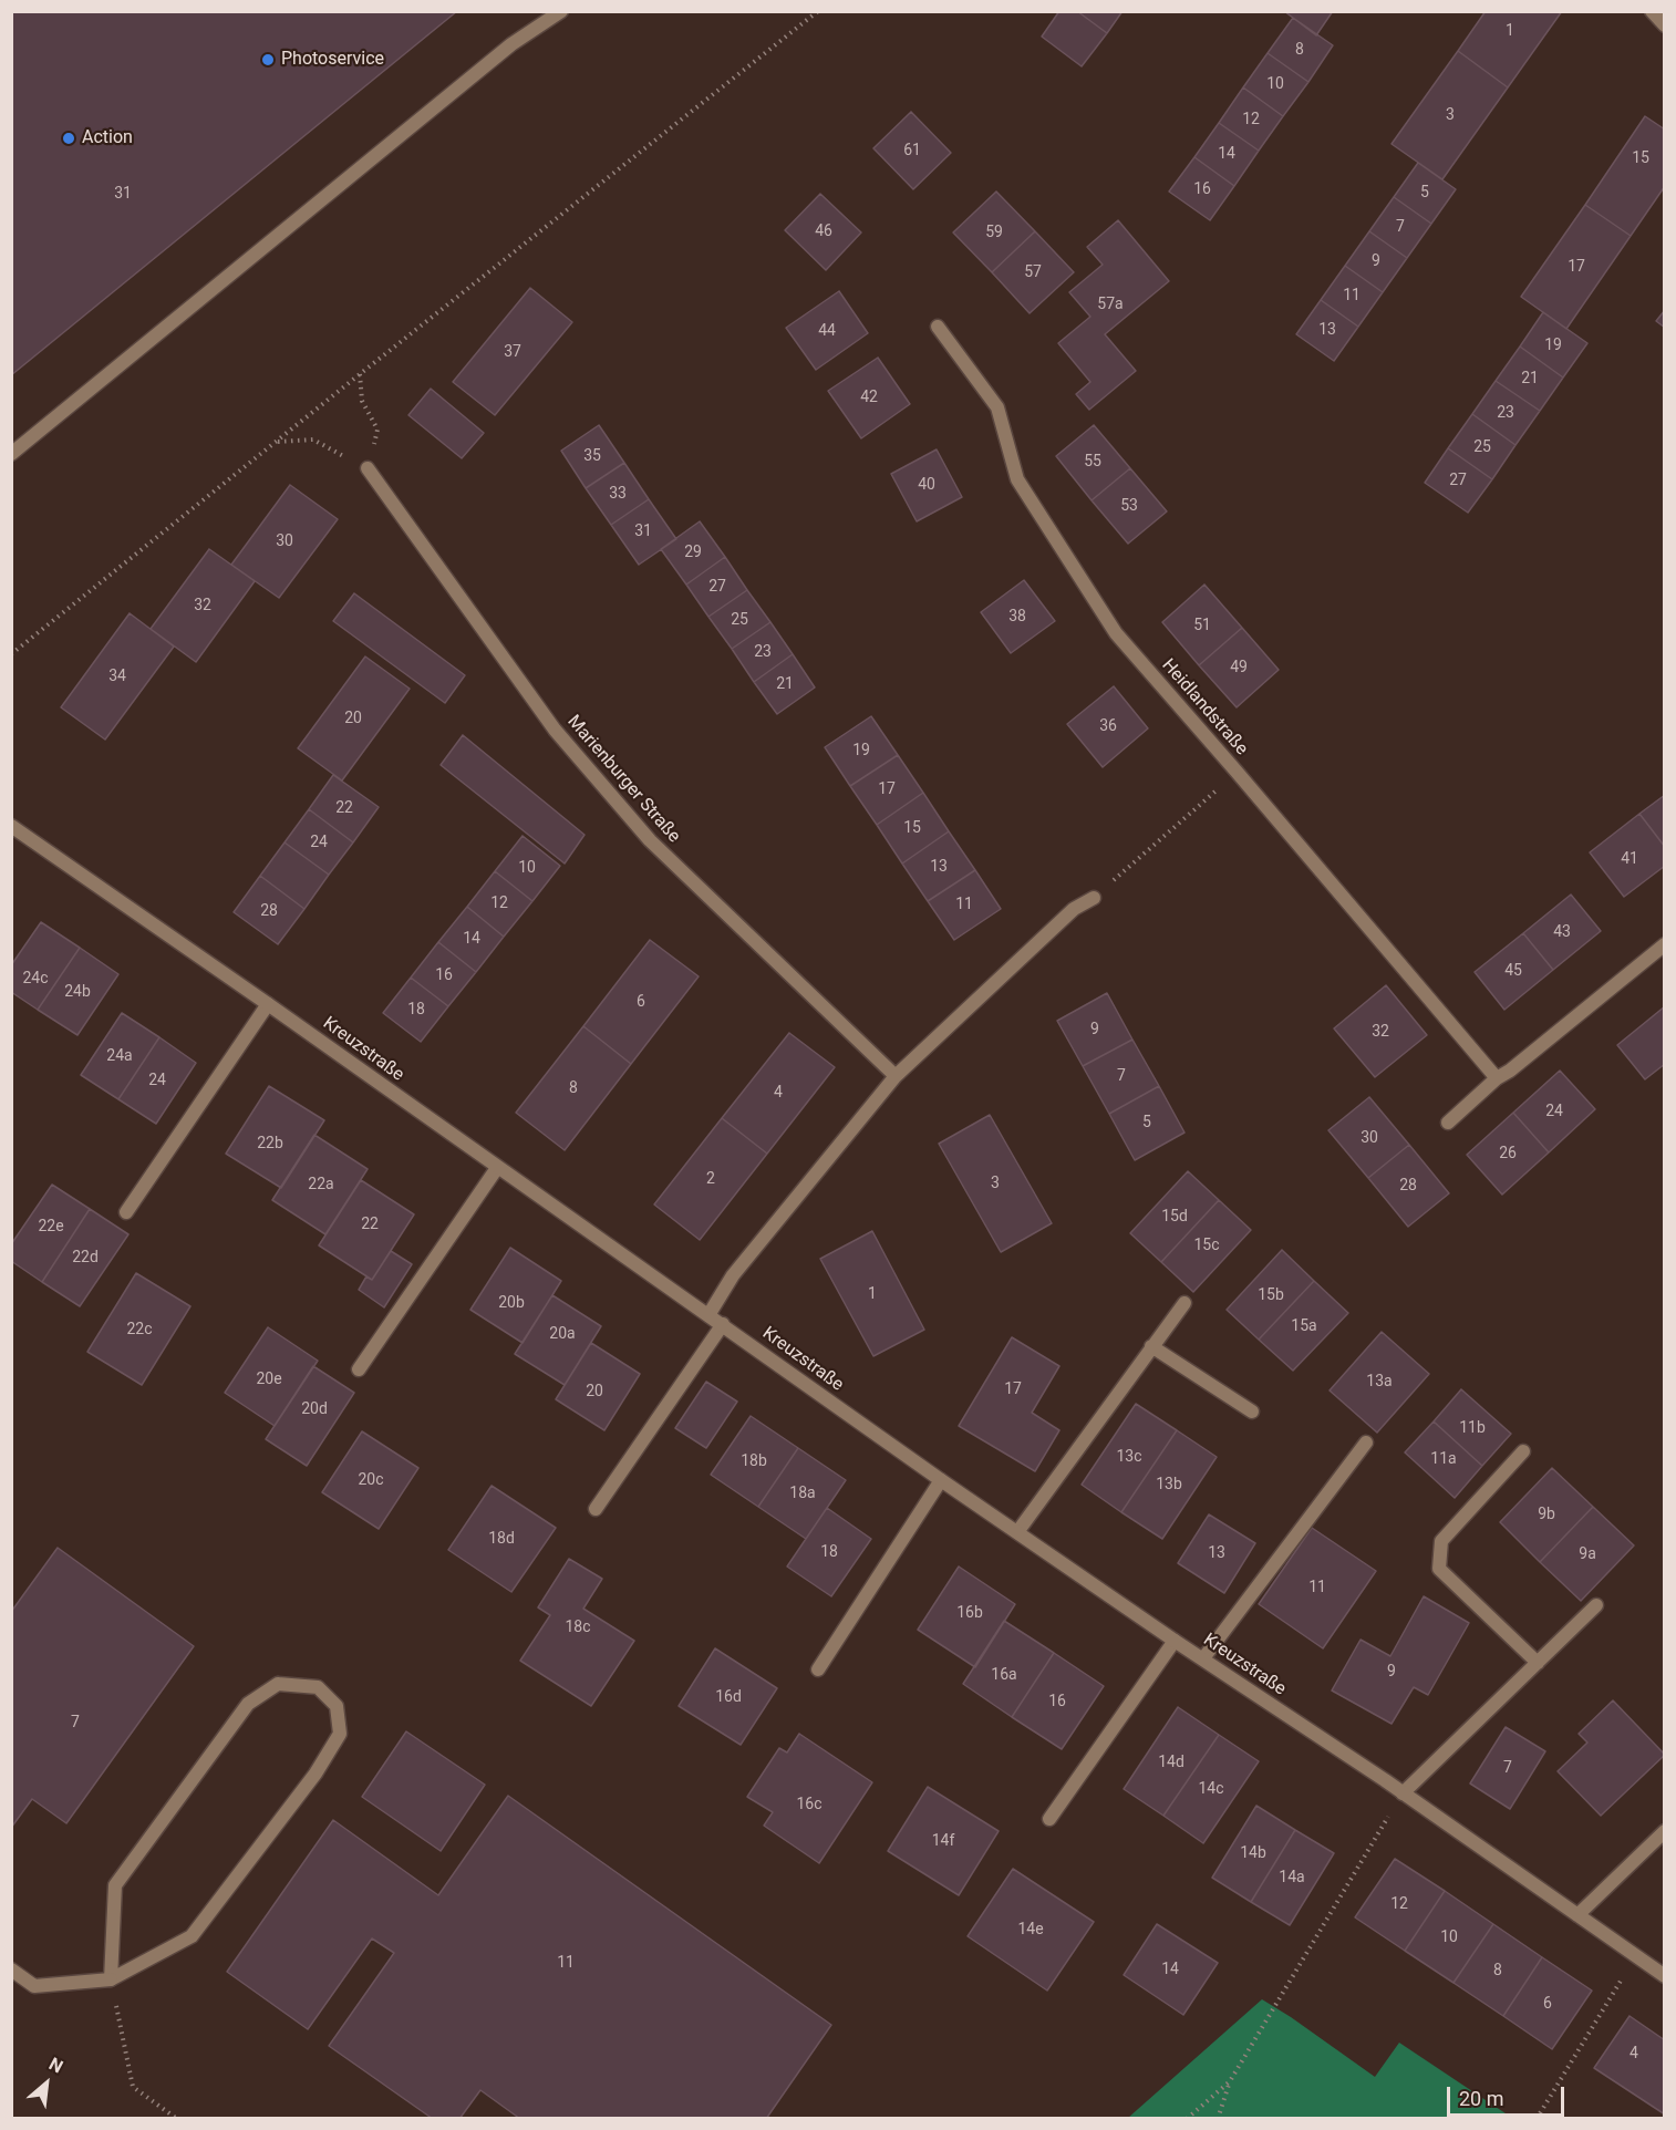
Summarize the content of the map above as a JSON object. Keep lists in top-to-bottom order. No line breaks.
{"streets":{"street":["Heidlandstraße","Marienburger Straße","Kreuzstraße"]},"places":["Photoservice","Action"],"house_numbers":["1","8","10","3","12","61","14","15","16","5","31","7","46","59","9","17","57","11","57a","13","44","19","37","21","42","23","25","35","55","27","40","33","53","31","30","29","27","32","38","25","51","23","49","34","21","20","36","19","17","22","15","24","41","13","10","12","11","28","43","14","45","16","24c","24b","6","18","9","32","24a","7","24","8","4","24","5","30","22b","26","2","3","22a","28","15d","22","22e","15c","22d","1","15b","20b","15a","22c","20a","20e","13a","17","20","20d","11b","13c","11a","18b","20c","13b","18a","9b","18d","18","13","9a","11","16b","18c","9","16a","16d","16","7","14d","7","14c","16c","14f","14b","14a","12","14e","10","11","14","8","6","4"],"scale_bar":"20 m","north":"top right"}
